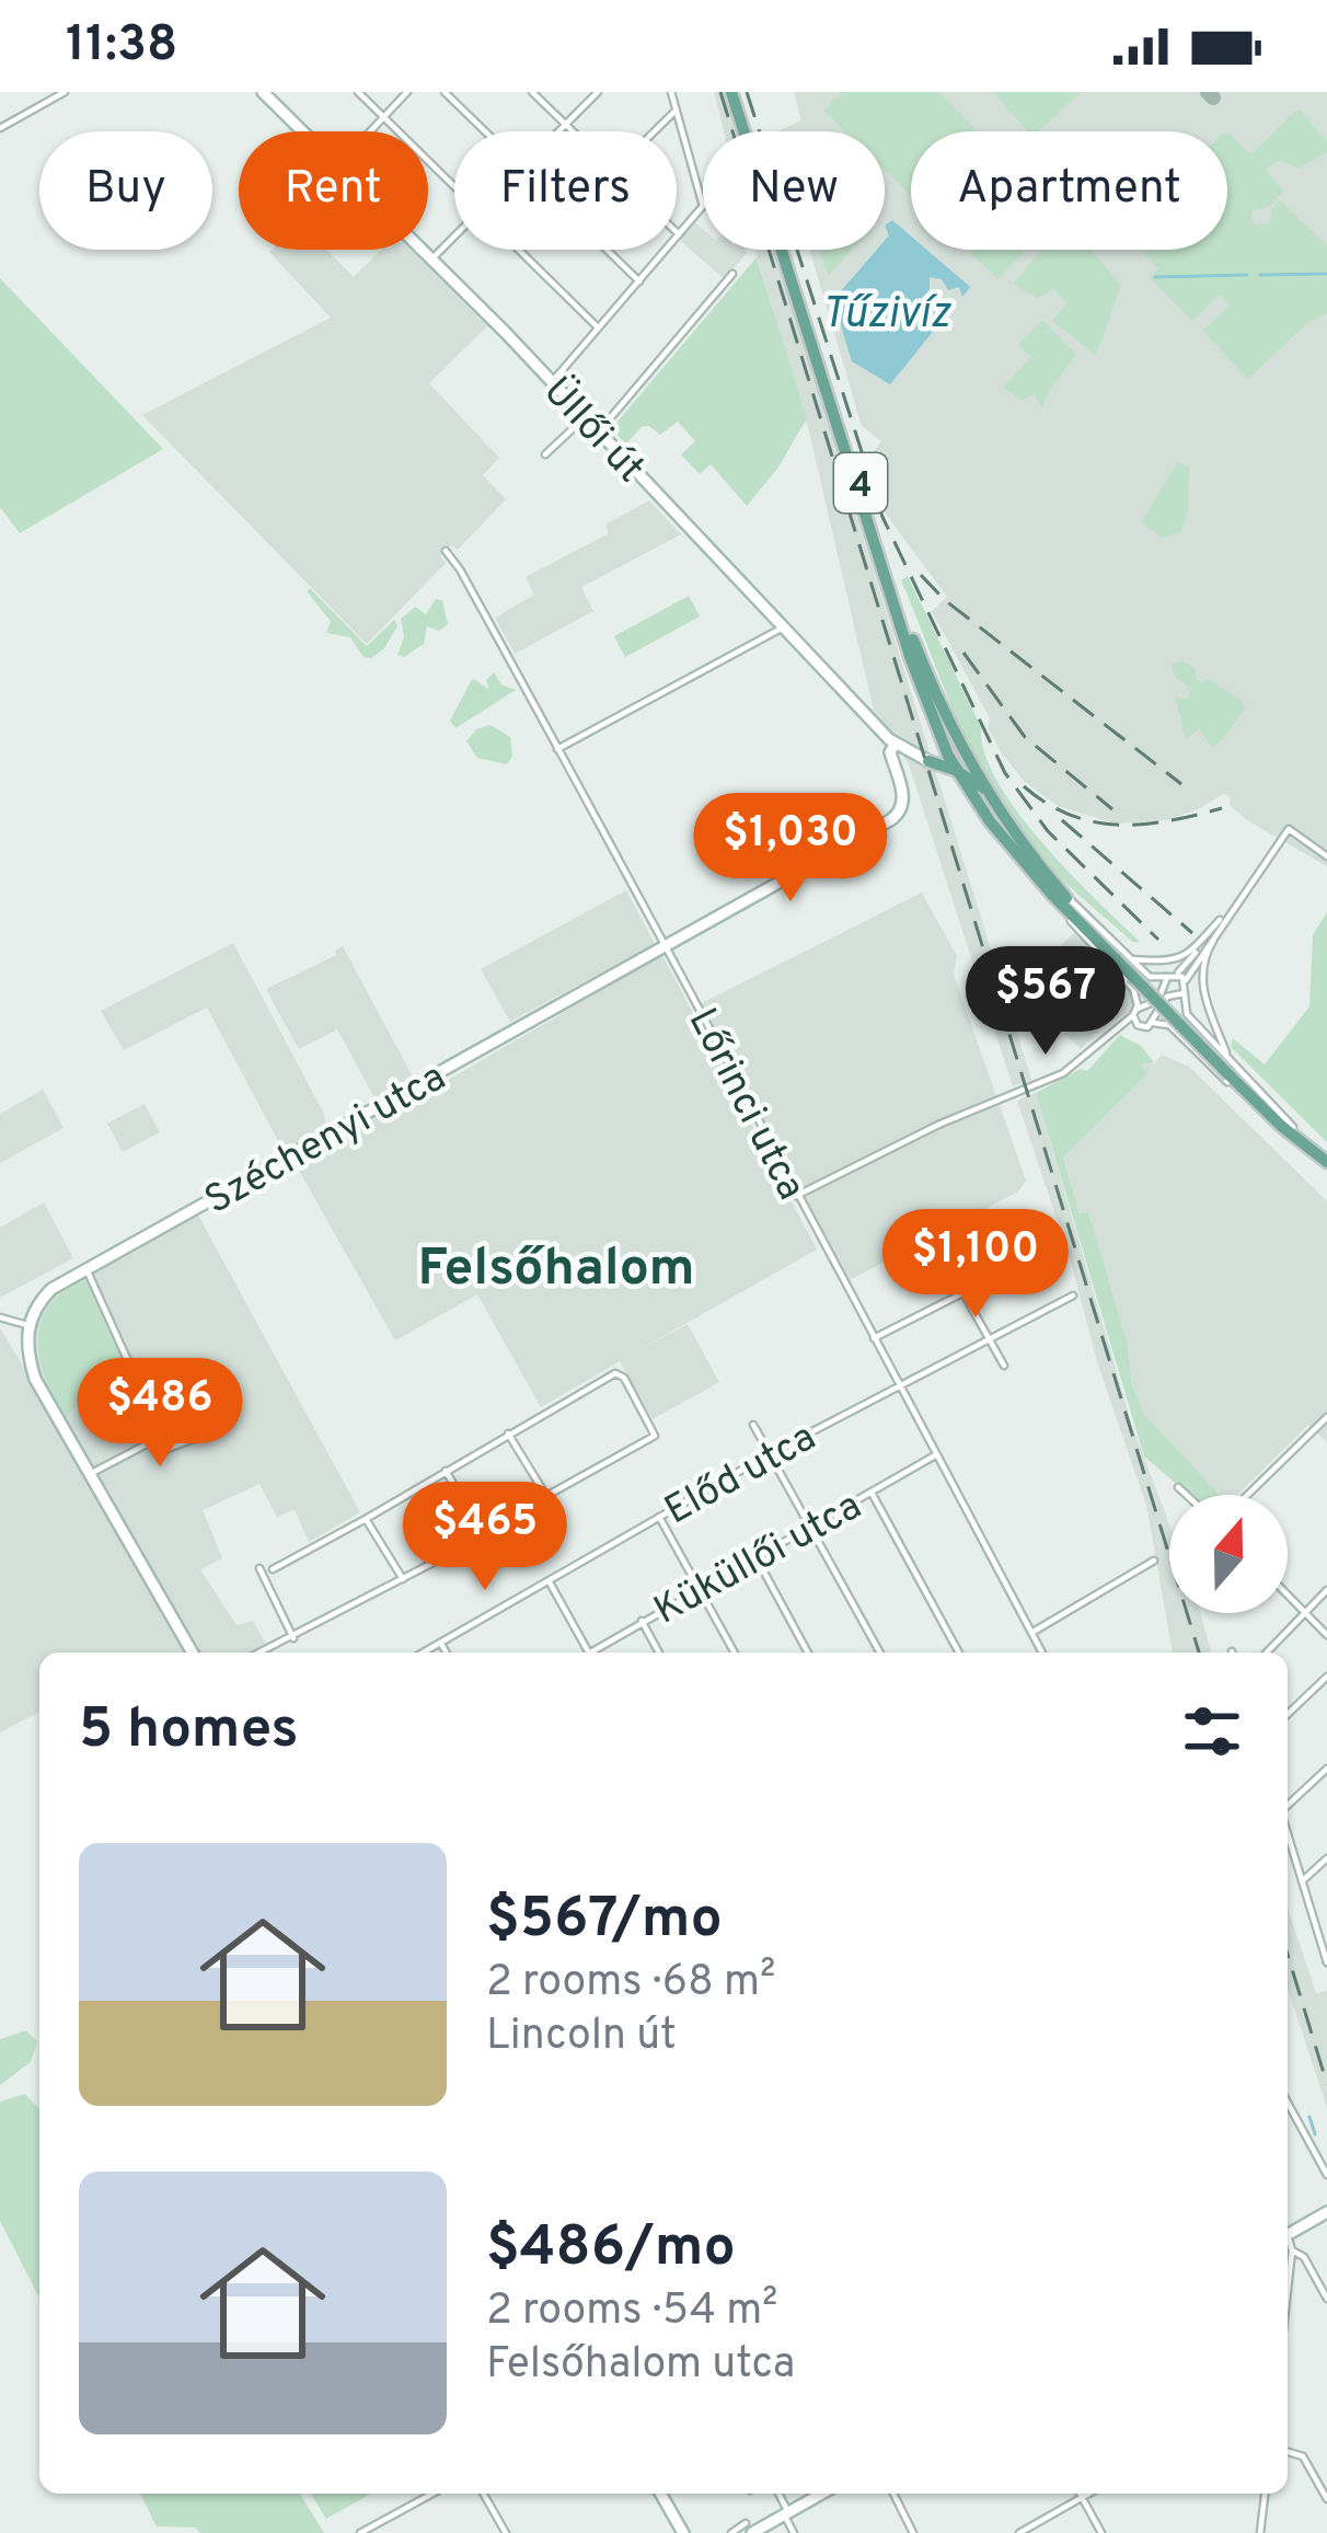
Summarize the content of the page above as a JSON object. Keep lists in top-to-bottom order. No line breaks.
{"streets":{"main road":["4"],"street":["Üllői út","Lőrinci utca","Széchenyi utca","Előd utca","Küküllői utca"]},"crossings":[["Üllői út","Széchenyi utca"],["Lőrinci utca","Széchenyi utca"],["Lőrinci utca","Előd utca"],["Lőrinci utca","Küküllői utca"]],"districts":["Felsőhalom"],"water":["Tűzivíz"],"north":"top","page":{"status":"11:38","chip":["Buy","Rent","Filters","New","Apartment"],"price":["$1,030","$567","$1,100","$486","$465"],"heading":"5 homes","list":[{"name":"$567/mo","note":"2 rooms · 68 m² · Lincoln út"},{"name":"$486/mo","note":"2 rooms · 54 m² · Felsőhalom utca"}]}}
